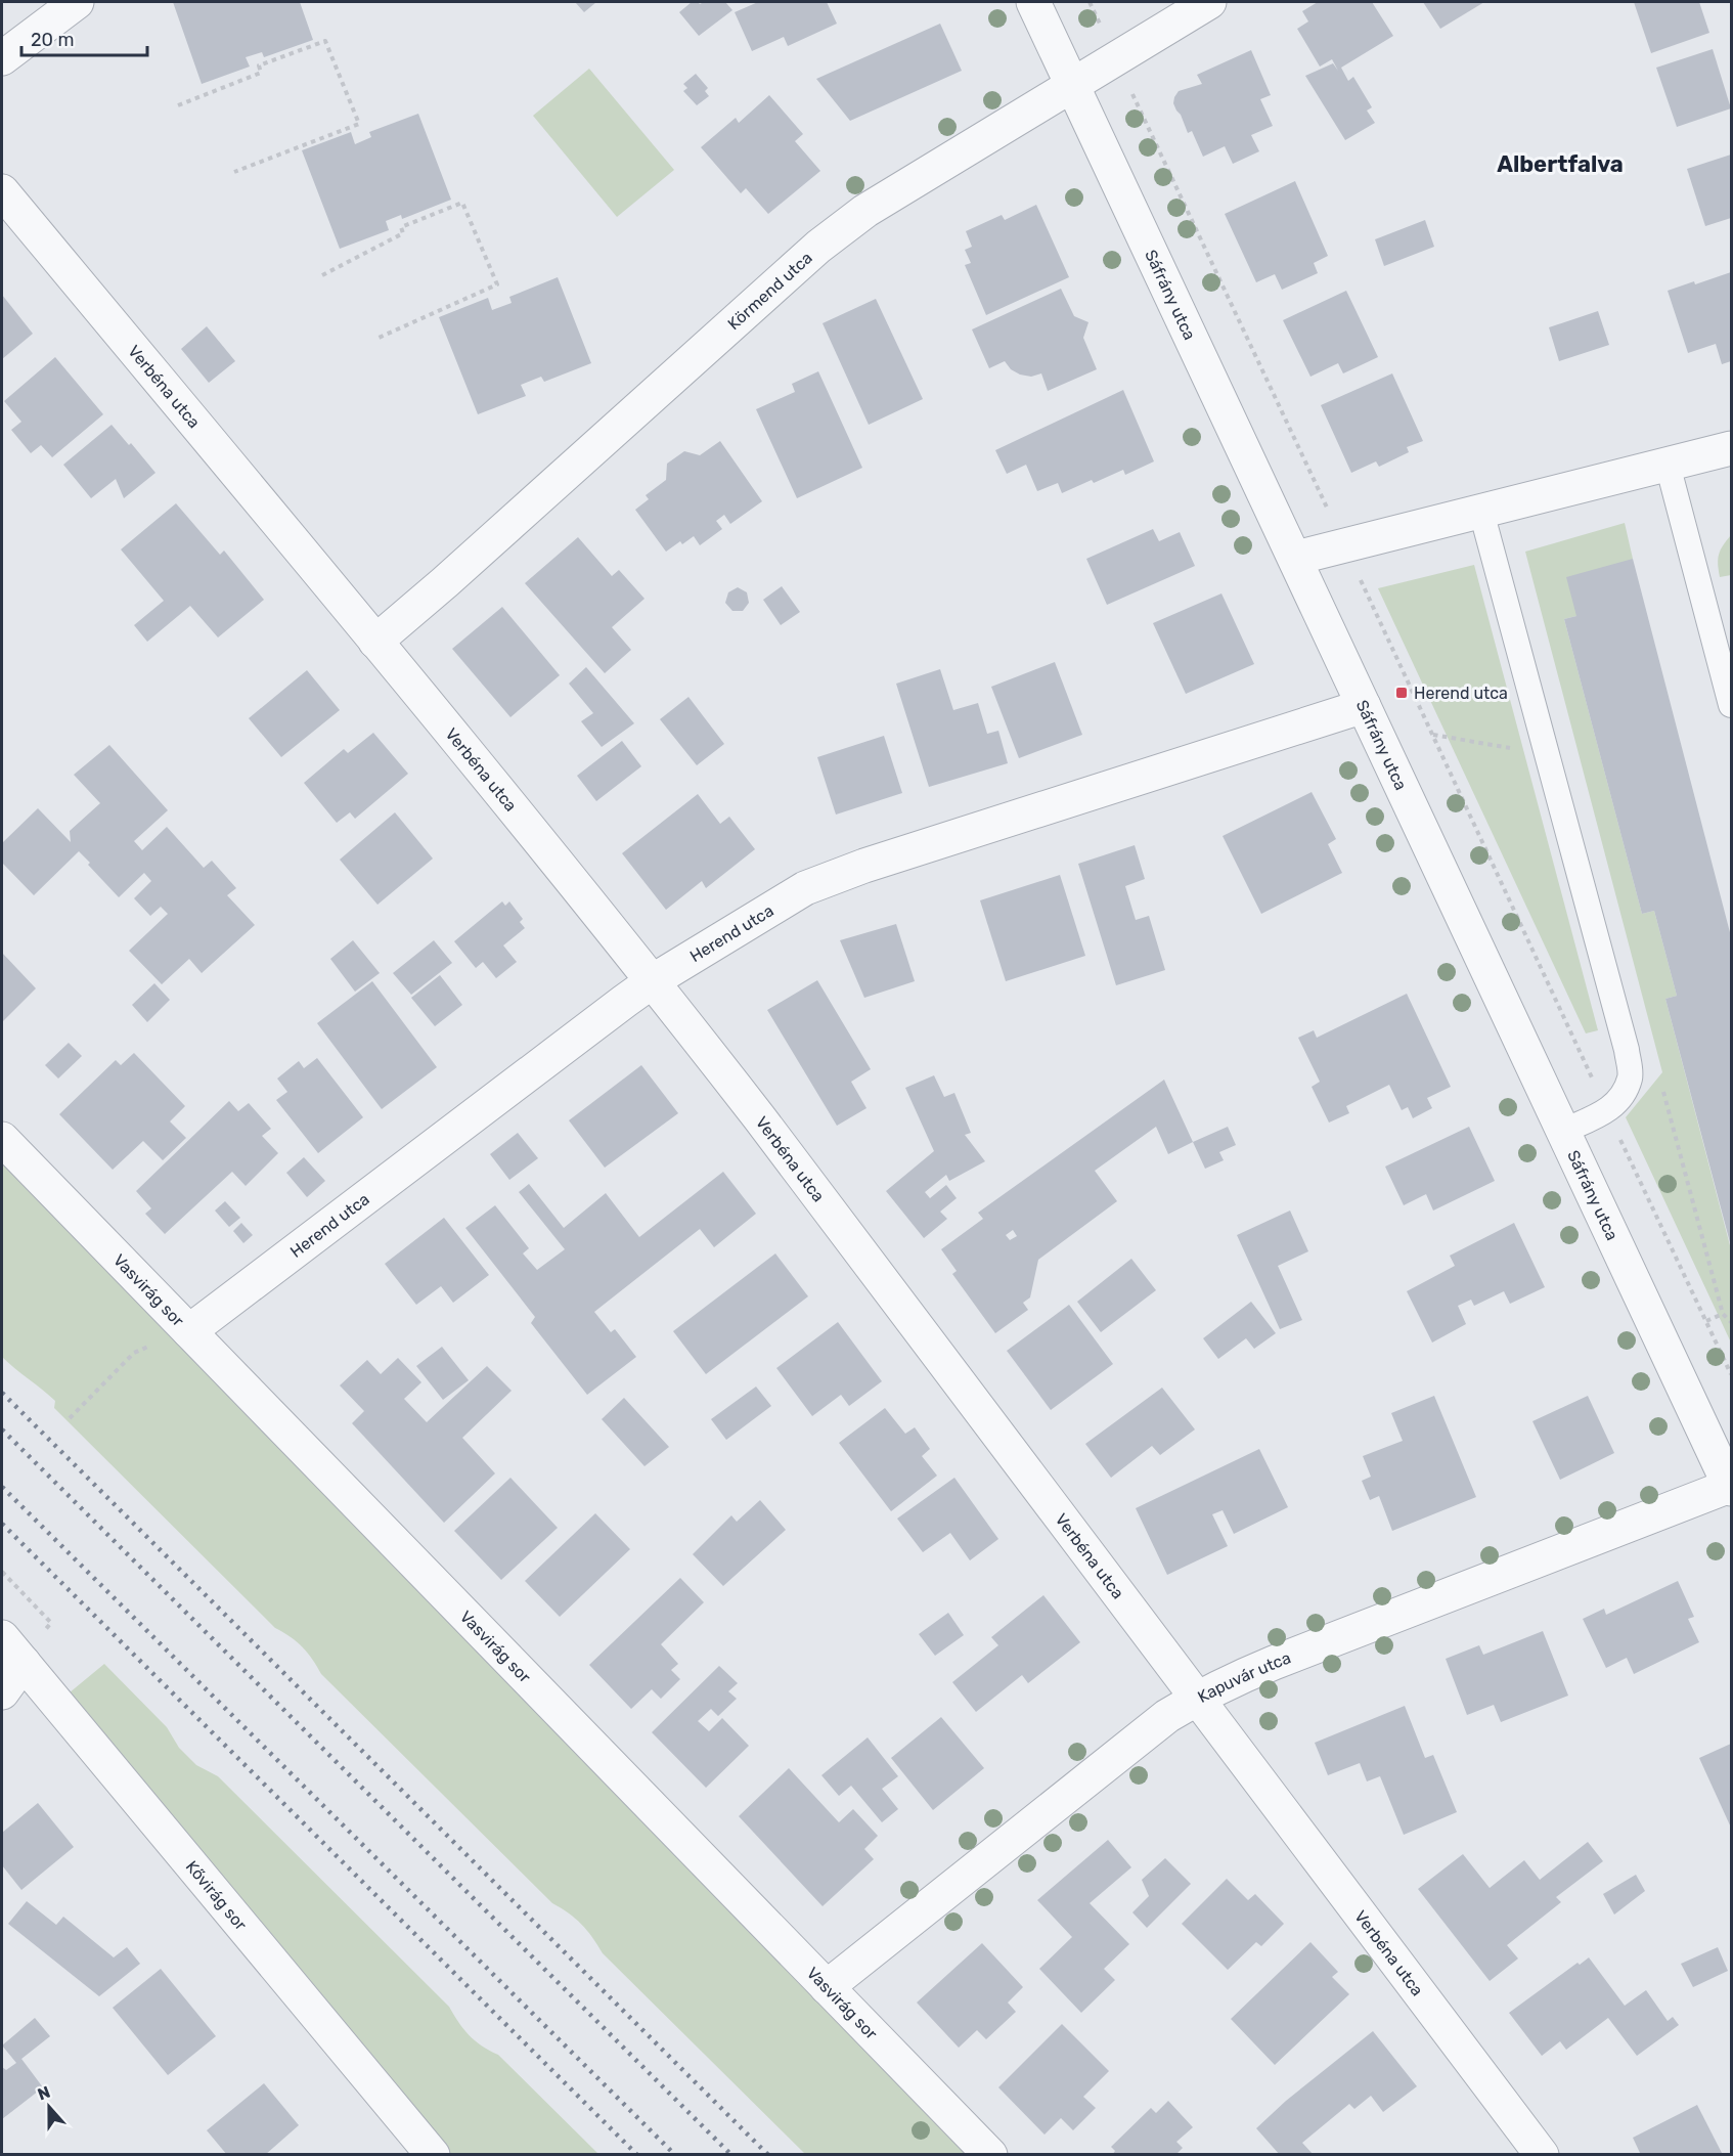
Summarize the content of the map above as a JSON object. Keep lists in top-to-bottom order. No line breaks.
{"streets":{"street":["Körmend utca","Sáfrány utca","Verbéna utca","Herend utca","Vasvirág sor","Kapuvár utca","Kővirág sor"]},"crossings":[["Körmend utca","Sáfrány utca"],["Körmend utca","Verbéna utca"],["Sáfrány utca","Herend utca"],["Sáfrány utca","Kapuvár utca"],["Verbéna utca","Herend utca"],["Verbéna utca","Kapuvár utca"],["Herend utca","Vasvirág sor"],["Vasvirág sor","Kapuvár utca"]],"districts":["Albertfalva"],"places":{"transit":["Herend utca"]},"scale_bar":"20 m","north":"top"}
